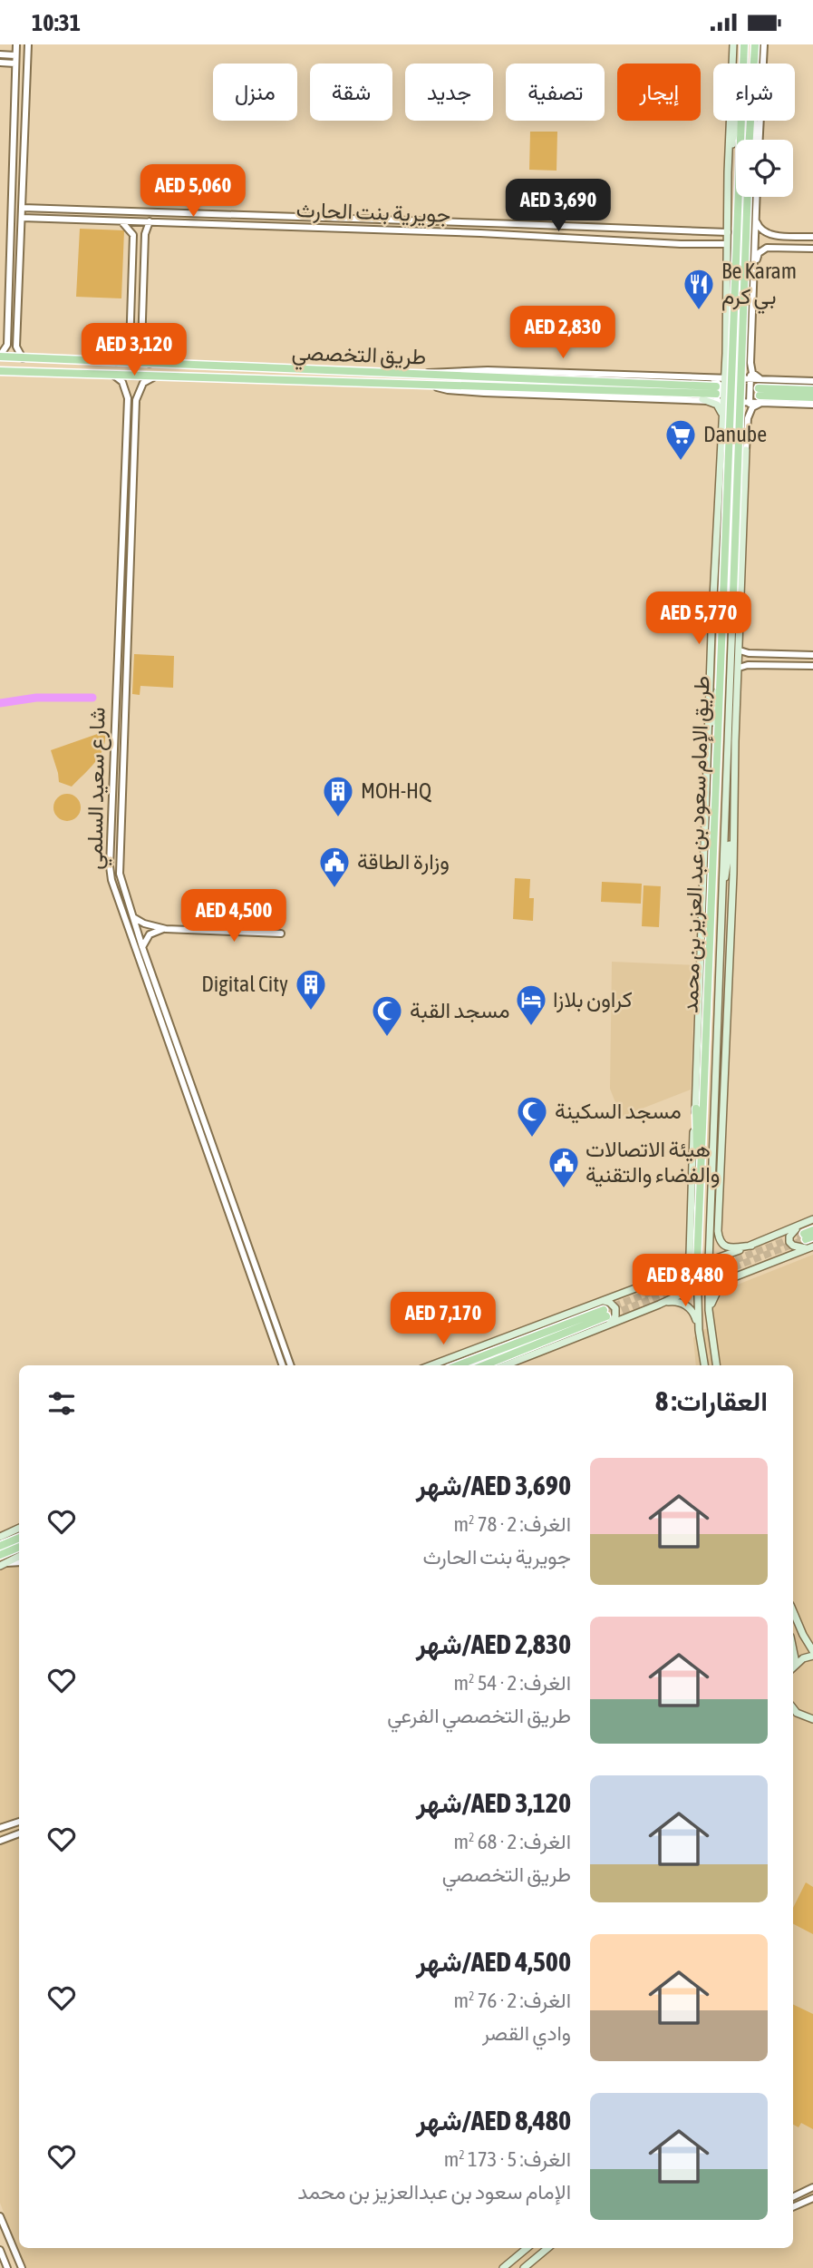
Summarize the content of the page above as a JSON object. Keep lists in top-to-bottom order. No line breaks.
{"streets":{"main road":["طريق التخصصي","طريق الإمام سعود بن عبد العزيز بن محمد"],"street":["جويرية بنت الحارث","شارع سعيد السلمي"]},"places":{"restaurant":["Be Karam بي كرم"],"supermarket":["Danube"],"building":["MOH-HQ","Digital City"],"public building":["وزارة الطاقة","هيئة الاتصالات والفضاء والتقنية"],"hotel":["كراون بلازا"],"mosque":["مسجد القبة","مسجد السكينة"]},"page":{"status":"10:31","chip":["شراء","إيجار","تصفية","جديد","شقة","منزل"],"price":["AED 5,060","AED 3,690","AED 2,830","AED 3,120","AED 5,770","AED 4,500","AED 8,480","AED 7,170"],"heading":"العقارات: 8","list":[{"name":"AED 3,690/شهر","note":"الغرف: 2 · 78 m² · جويرية بنت الحارث"},{"name":"AED 2,830/شهر","note":"الغرف: 2 · 54 m² · طريق التخصصي الفرعي"},{"name":"AED 3,120/شهر","note":"الغرف: 2 · 68 m² · طريق التخصصي"},{"name":"AED 4,500/شهر","note":"الغرف: 2 · 76 m² · وادي القصر"},{"name":"AED 8,480/شهر","note":"الغرف: 5 · 173 m² · الإمام سعود بن عبدالعزيز بن محمد"}]}}
